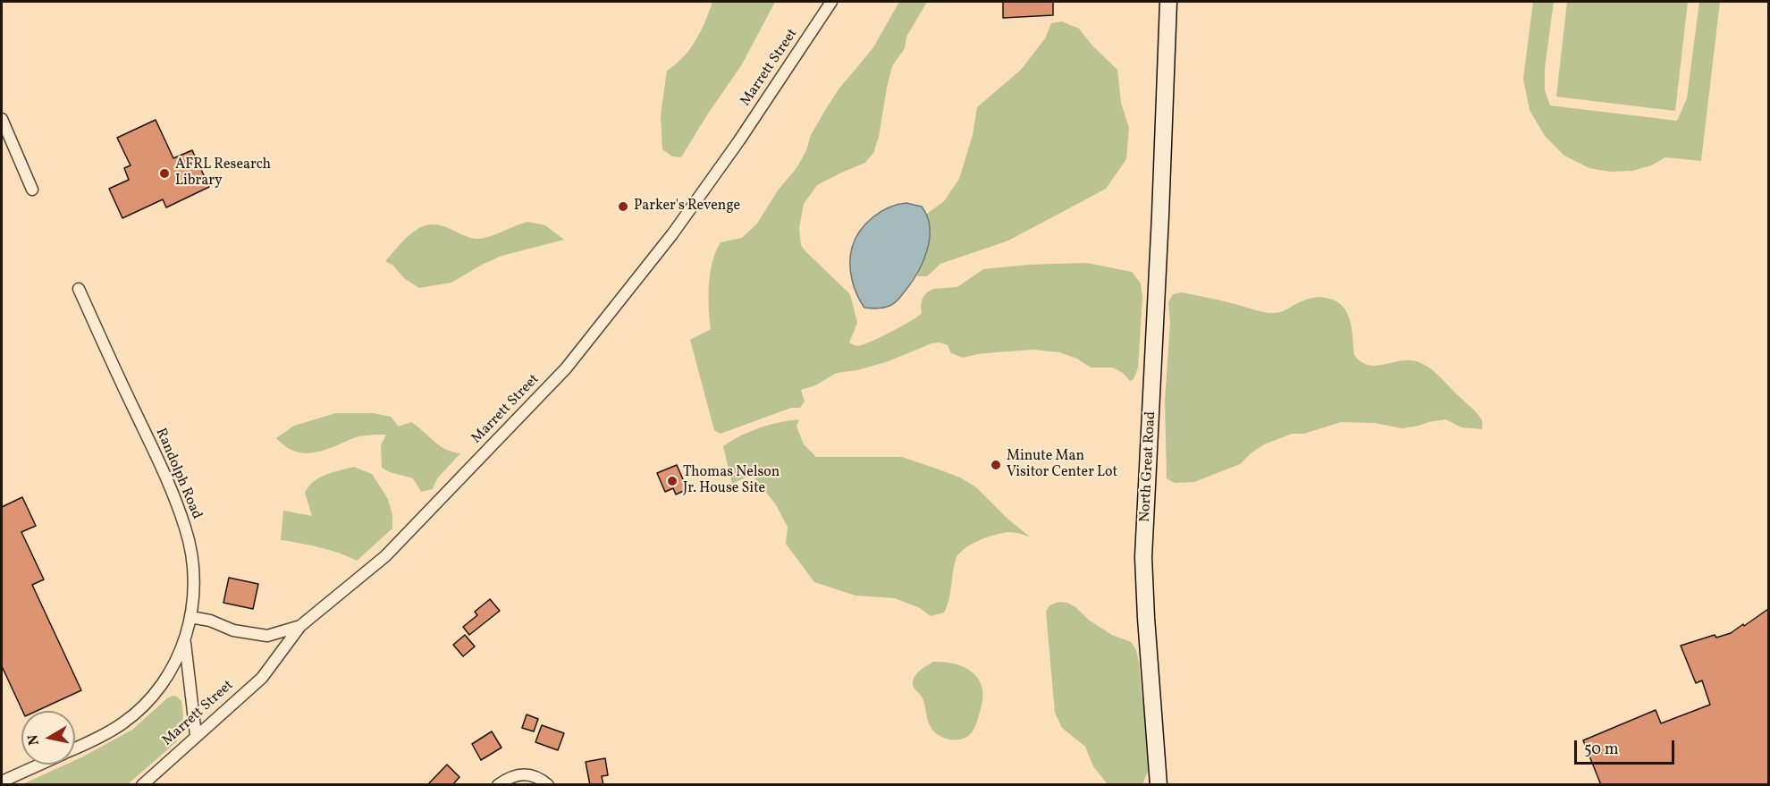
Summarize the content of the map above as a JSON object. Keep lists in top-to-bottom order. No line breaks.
{"streets":{"main road":["North Great Road"],"street":["Marrett Street","Randolph Road"]},"places":["AFRL Research Library","Parker's Revenge","Minute Man Visitor Center Lot","Thomas Nelson Jr. House Site"],"scale_bar":"50 m","north":"left"}
